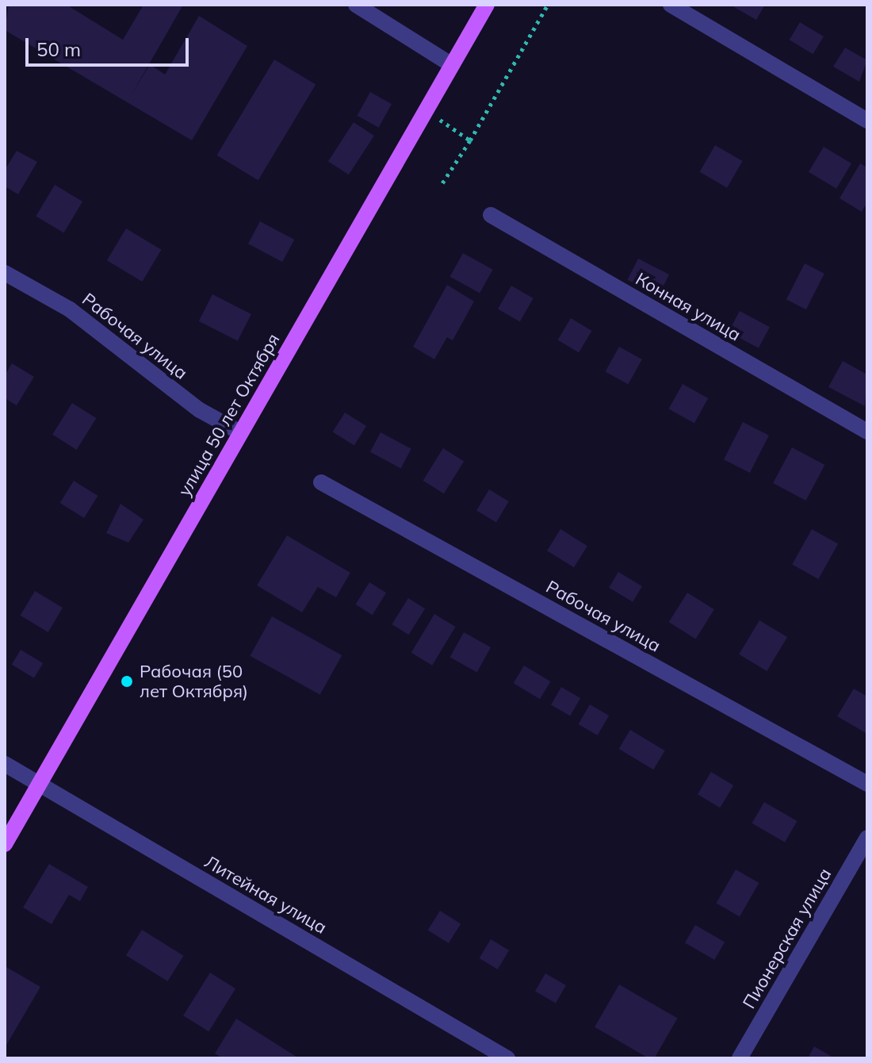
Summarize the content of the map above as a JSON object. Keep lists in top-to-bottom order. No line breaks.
{"streets":{"main road":["улица 50 лет Октября"],"street":["Конная улица","Рабочая улица","Литейная улица","Пионерская улица"]},"crossings":[["Рабочая улица","улица 50 лет Октября"],["улица 50 лет Октября","Литейная улица"]],"places":["Рабочая (50 лет Октября)"],"scale_bar":"50 m"}
